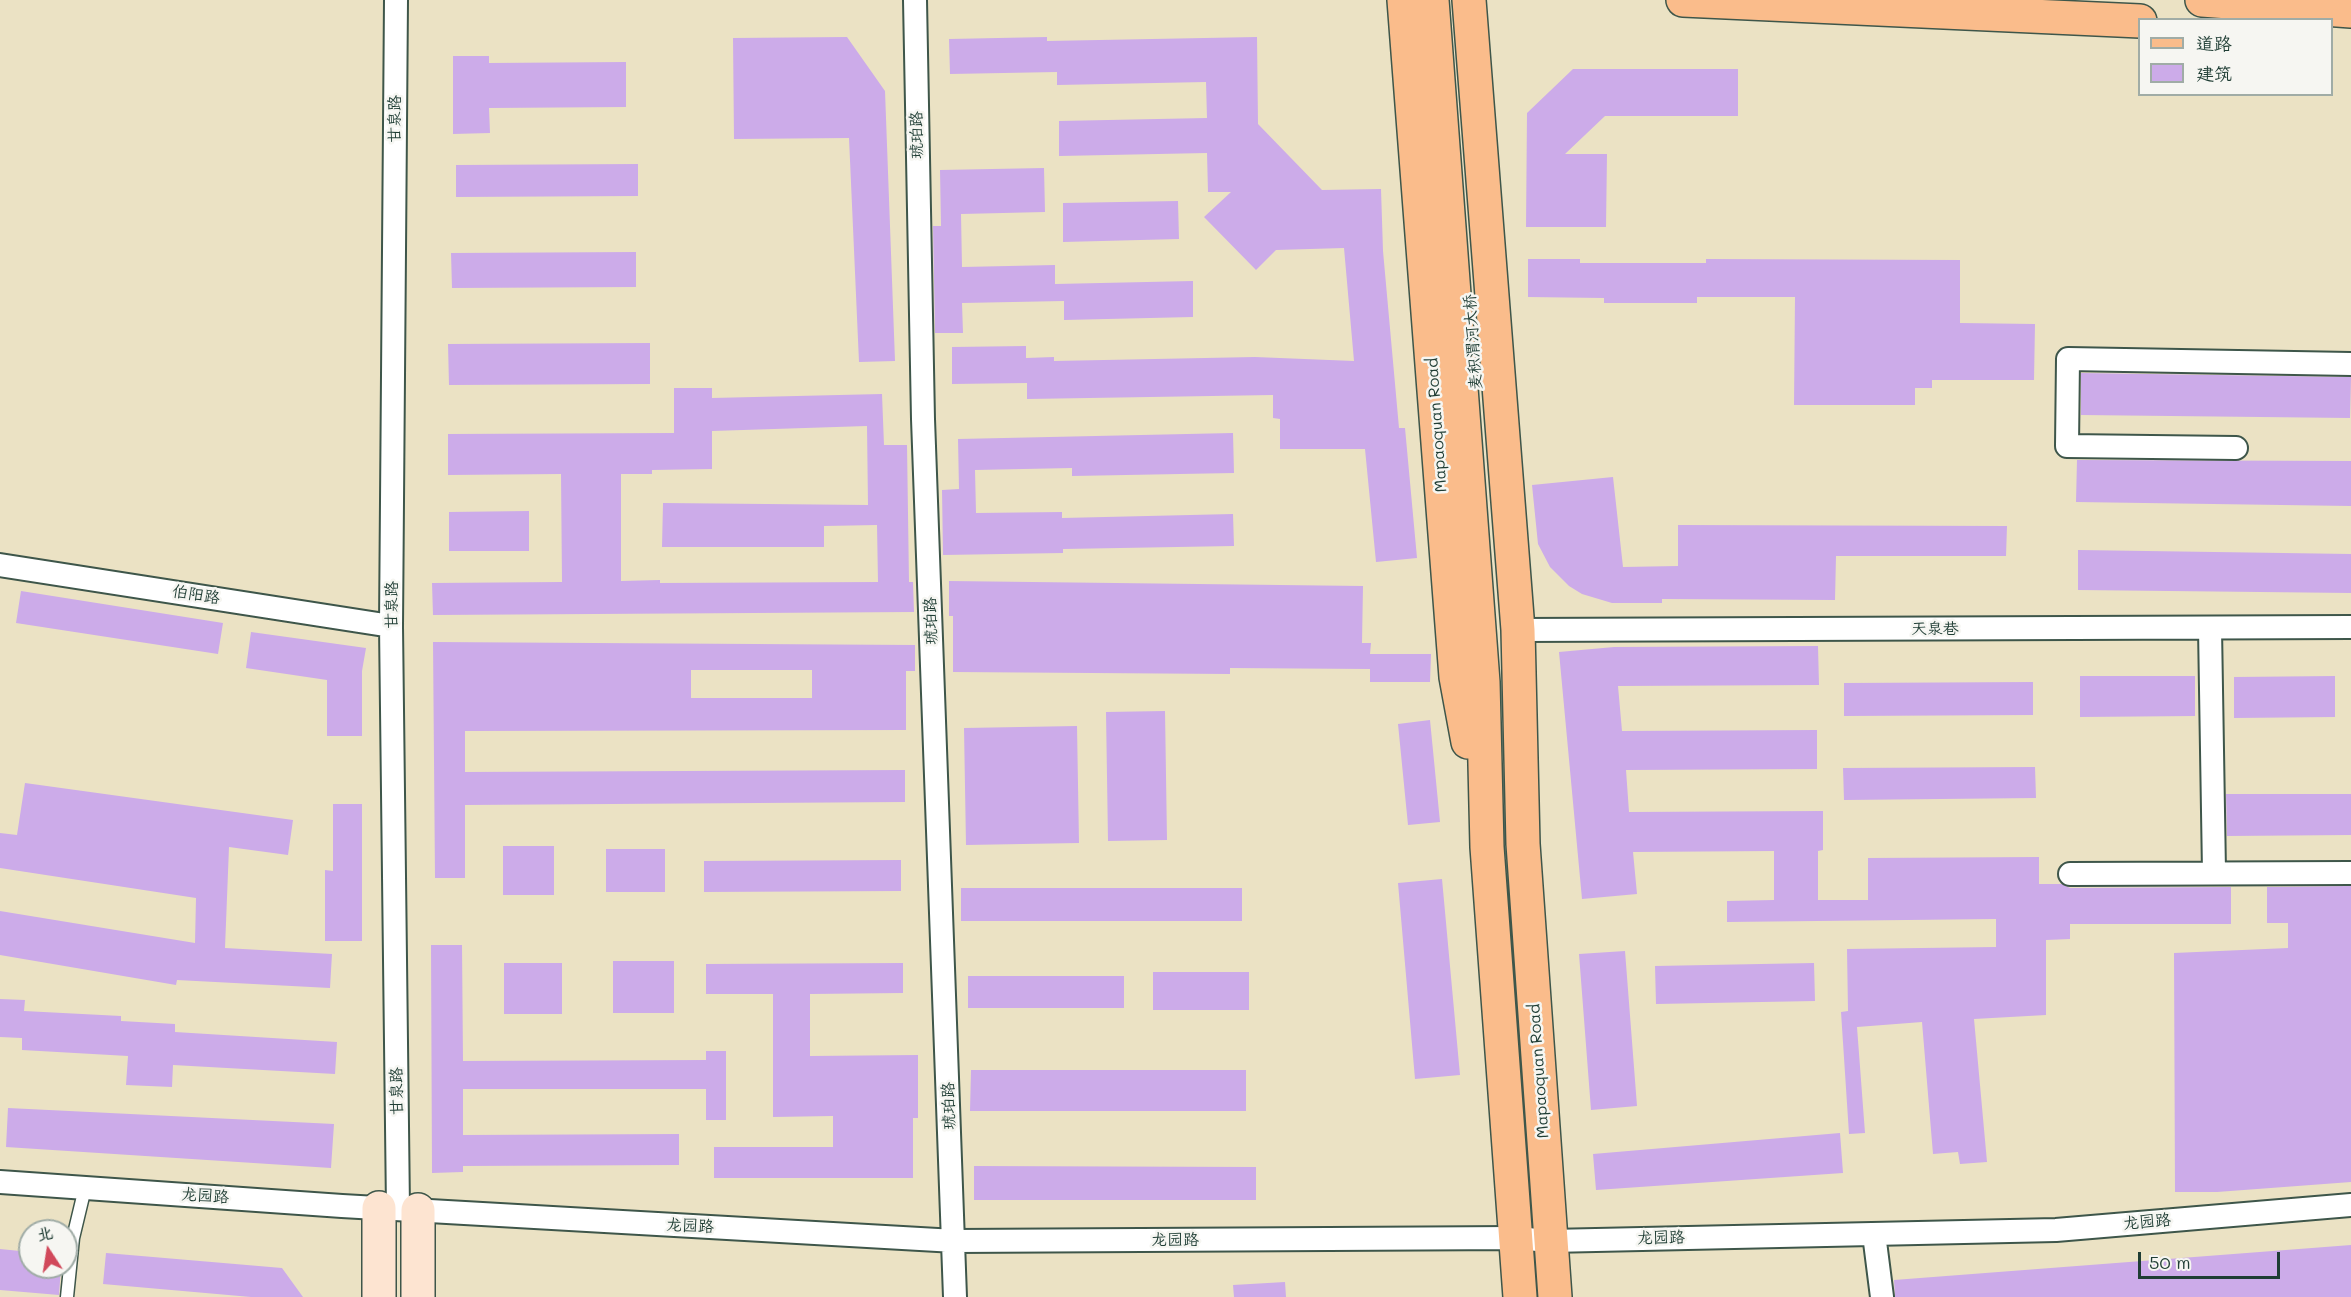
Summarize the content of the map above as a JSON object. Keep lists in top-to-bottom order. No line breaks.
{"streets":{"main road":["麦积渭河大桥","Mapaoquan Road"],"street":["甘泉路","琥珀路","伯阳路","天泉巷","龙园路"]},"crossings":[["甘泉路","伯阳路"],["甘泉路","龙园路"],["琥珀路","龙园路"],["麦积渭河大桥","Mapaoquan Road"],["Mapaoquan Road","天泉巷"],["Mapaoquan Road","龙园路"]],"legend":["道路","建筑"],"scale_bar":"50 m","north":"top"}
